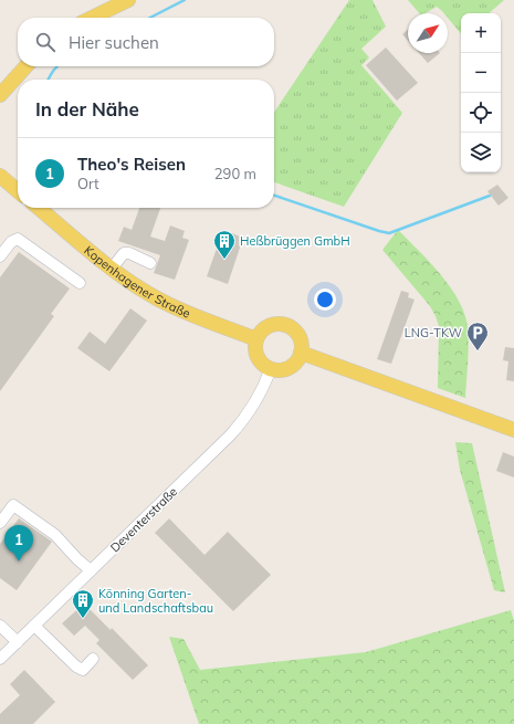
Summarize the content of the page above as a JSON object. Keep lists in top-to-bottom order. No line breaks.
{"streets":{"main road":["Kopenhagener Straße"],"street":["Deventerstraße"]},"crossings":[["Kopenhagener Straße","Deventerstraße"]],"places":{"building":["Heßbrüggen GmbH","Könning Garten- und Landschaftsbau"],"parking":["LNG-TKW"]},"north":"top right","page":{"map_buttons":["+","−"],"search":"Hier suchen","heading":"In der Nähe","list":[{"mark":"1","name":"Theo's Reisen","note":"Ort","value":"290 m"}],"pins":"1"}}
